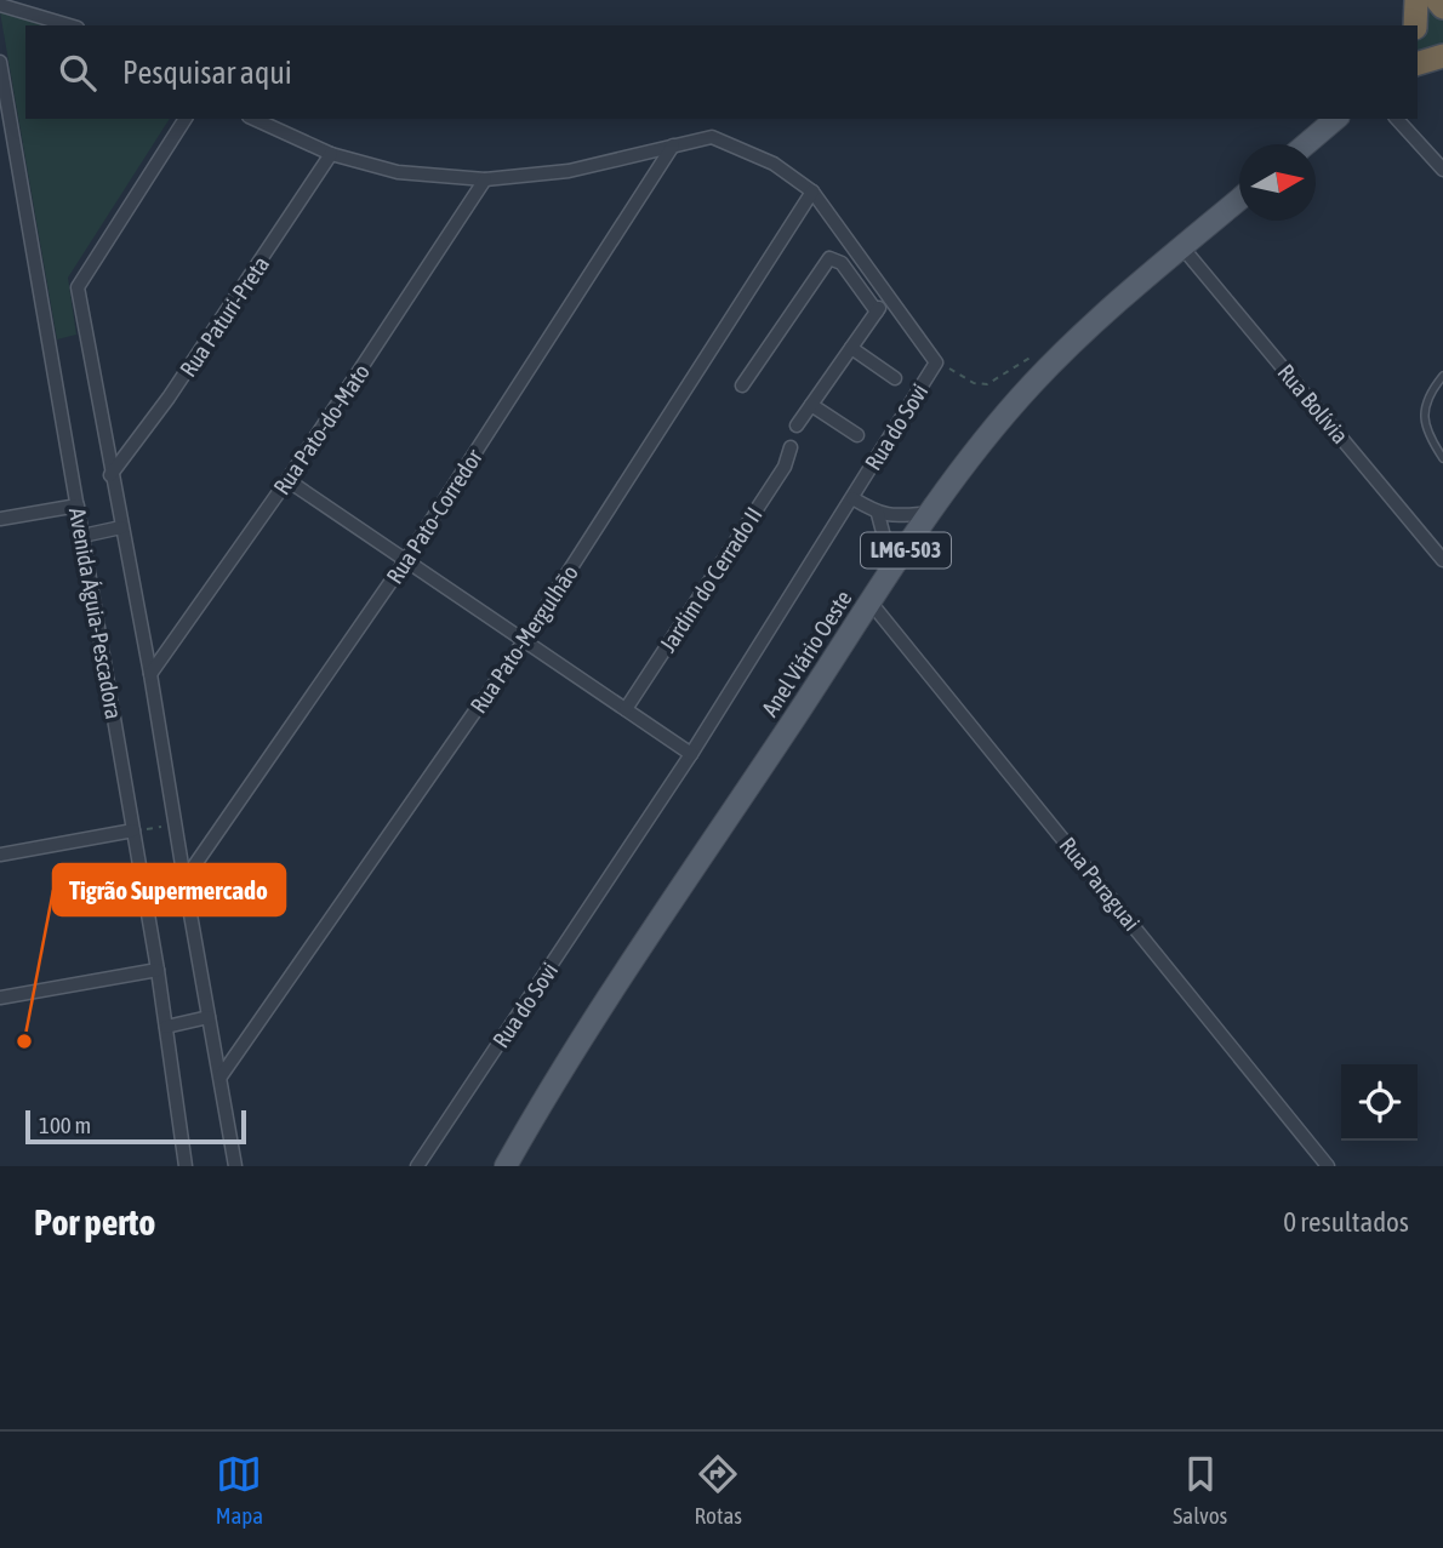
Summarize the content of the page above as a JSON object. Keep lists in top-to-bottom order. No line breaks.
{"streets":{"main road":["LMG-503","Anel Viário Oeste"],"street":["Rua Paturi-Preta","Rua Bolívia","Rua do Sovi","Rua Pato-do-Mato","Rua Pato-Corredor","Jardim do Cerrado II","Avenida Águia-Pescadora","Rua Pato-Mergulhão","Rua Paraguai"]},"crossings":[["Rua Paturi-Preta","Rua do Sovi"],["Rua Paturi-Preta","Avenida Águia-Pescadora"],["Rua Bolívia","Anel Viário Oeste"],["Rua do Sovi","Rua Pato-do-Mato"],["Rua do Sovi","Rua Pato-Corredor"],["Rua do Sovi","Rua Pato-Mergulhão"],["Rua Pato-do-Mato","Avenida Águia-Pescadora"],["Rua Pato-Corredor","Avenida Águia-Pescadora"],["Avenida Águia-Pescadora","Rua Pato-Mergulhão"],["Anel Viário Oeste","Rua Paraguai"]],"places":["Tigrão Supermercado"],"scale_bar":"100 m","north":"right","page":{"search":"Pesquisar aqui","scale":"100 m","heading":["Por perto","0 resultados"],"nav":["Mapa","Rotas","Salvos"]}}
